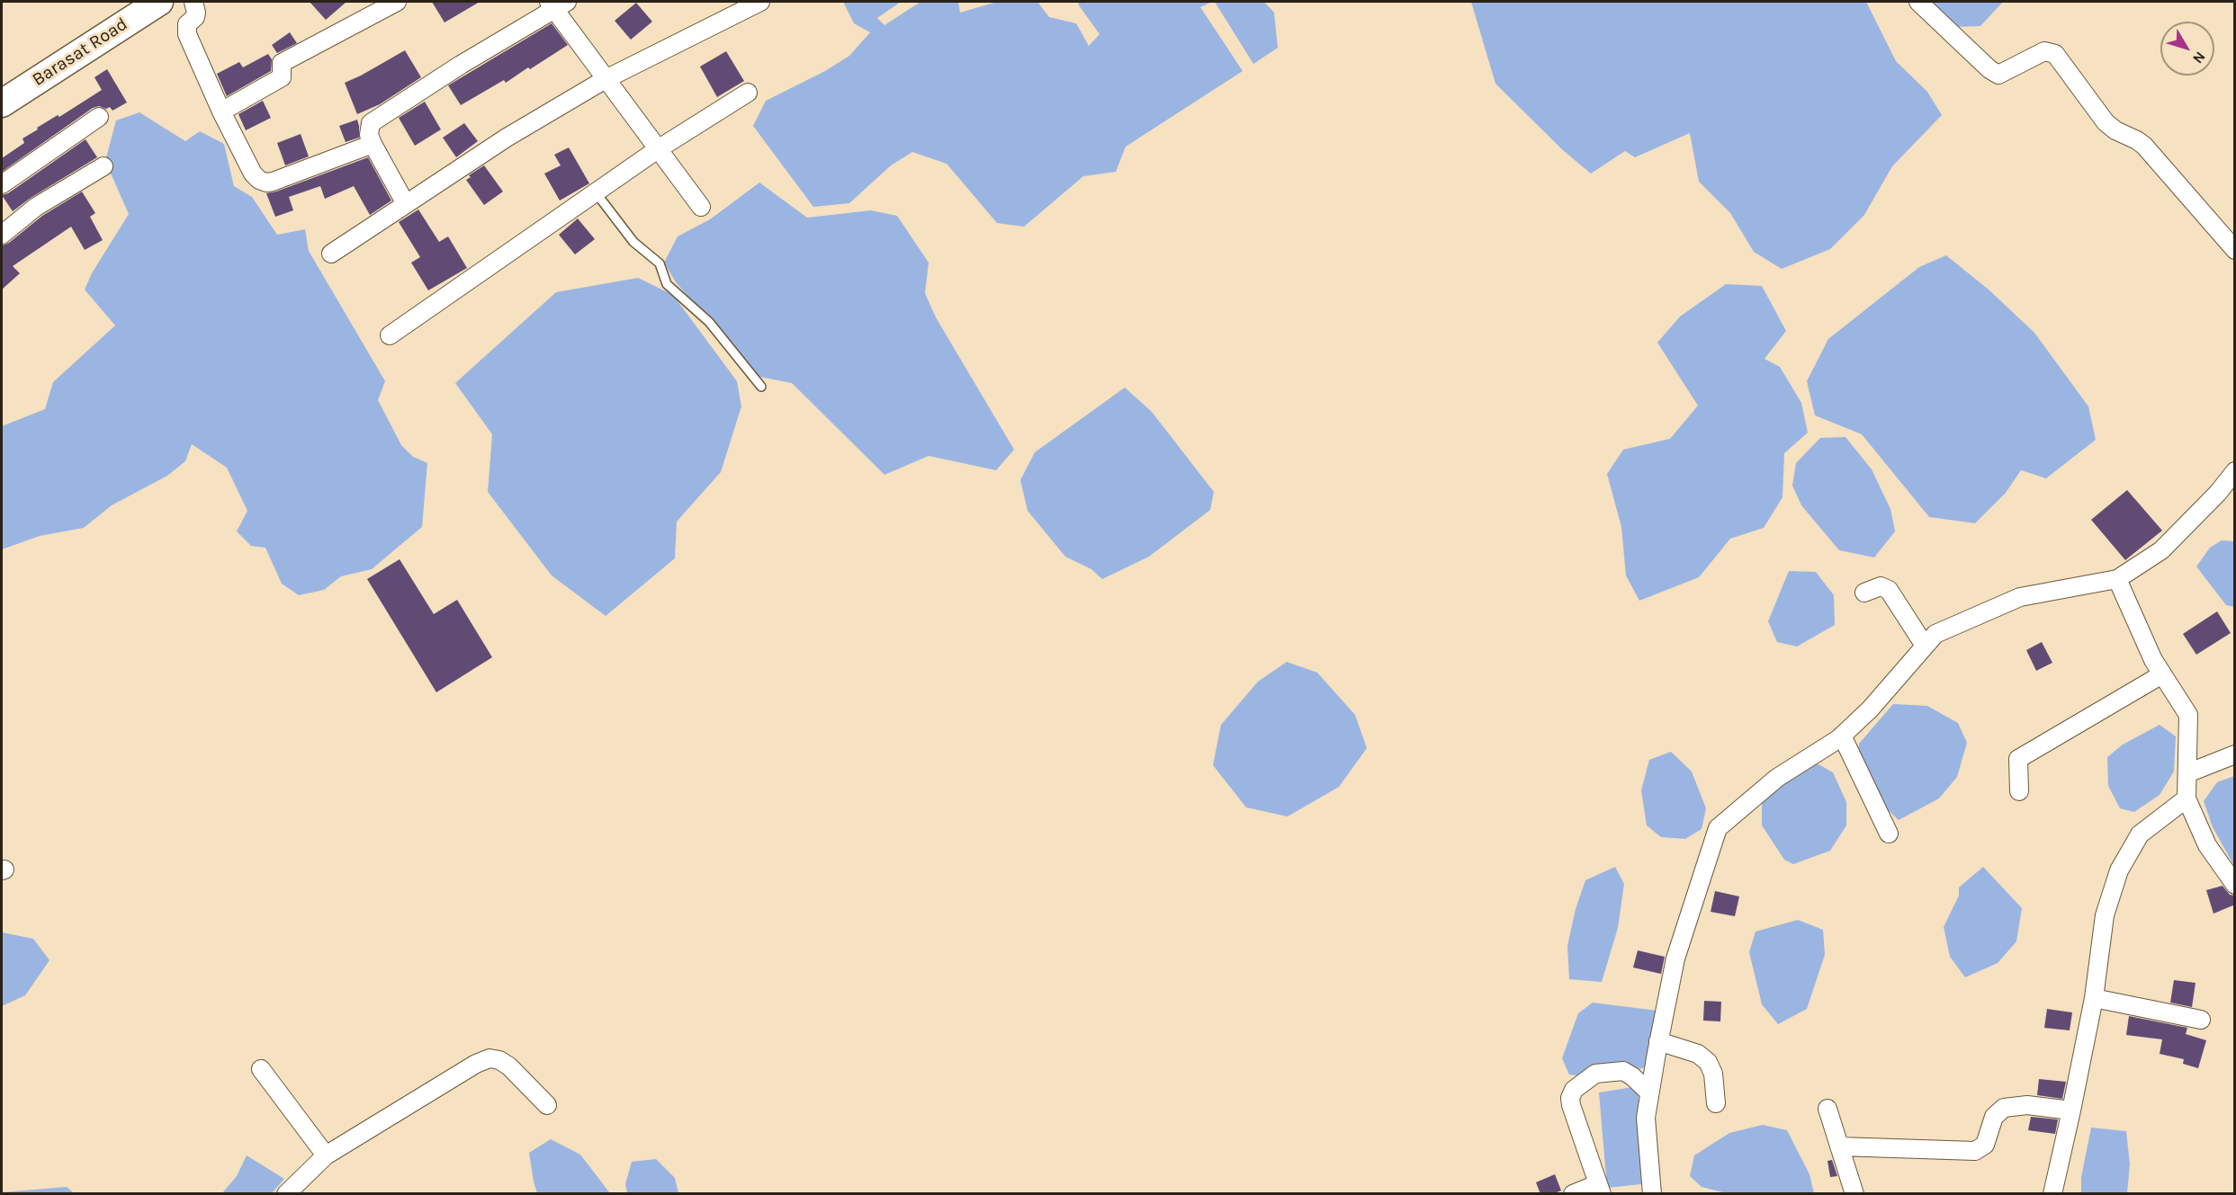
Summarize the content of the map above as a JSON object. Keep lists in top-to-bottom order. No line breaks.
{"streets":{"main road":["Barasat Road"]},"north":"bottom right"}
